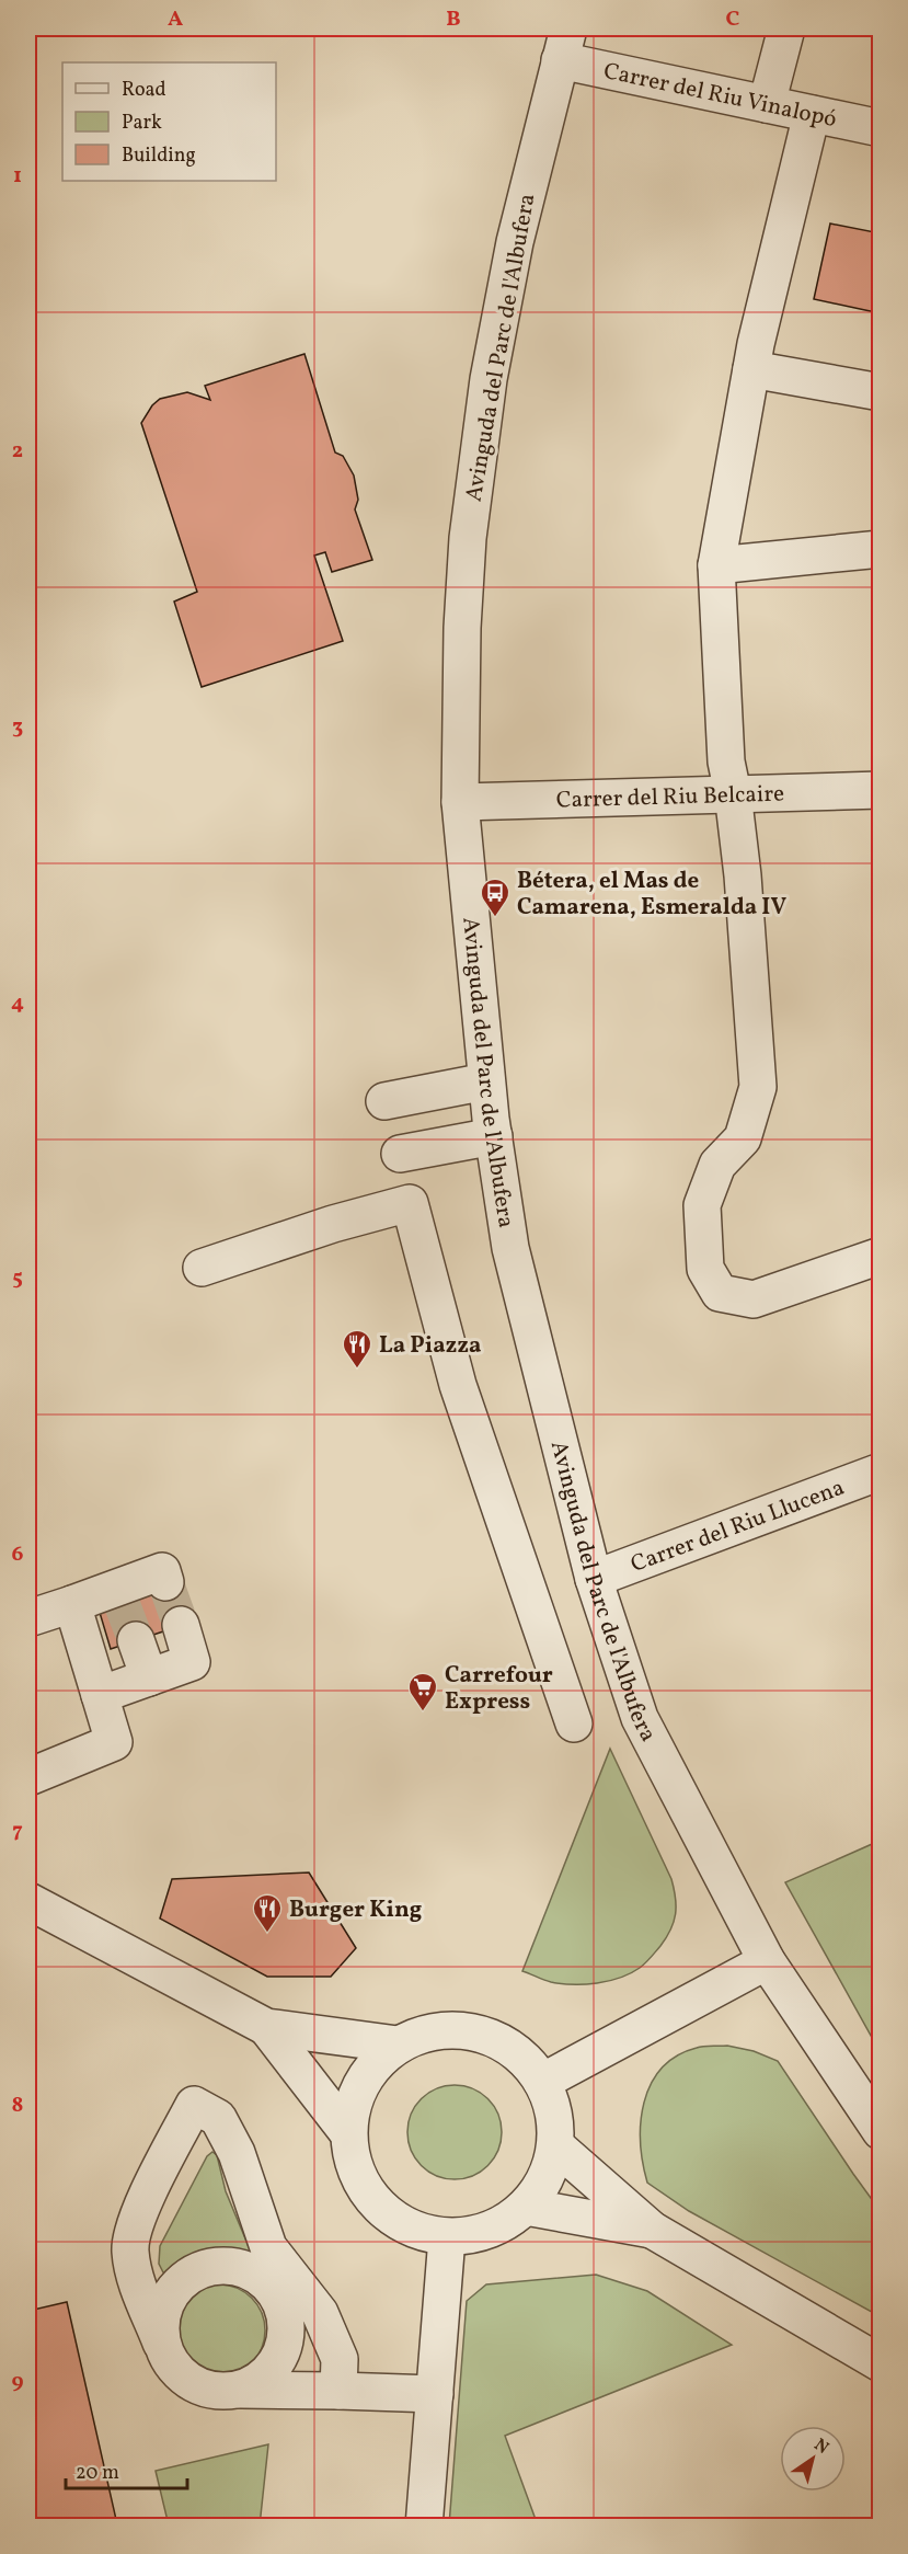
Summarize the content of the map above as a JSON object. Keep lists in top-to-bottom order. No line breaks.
{"streets":{"street":["Carrer del Riu Vinalopó","Avinguda del Parc de l'Albufera","Carrer del Riu Belcaire","Carrer del Riu Llucena"]},"crossings":[["Carrer del Riu Vinalopó","Avinguda del Parc de l'Albufera"],["Avinguda del Parc de l'Albufera","Carrer del Riu Belcaire"],["Avinguda del Parc de l'Albufera","Carrer del Riu Llucena"]],"places":{"bus stop":["Bétera, el Mas de Camarena, Esmeralda IV"],"restaurant":["La Piazza","Burger King"],"supermarket":["Carrefour Express"]},"legend":["Road","Park","Building"],"scale_bar":"20 m","north":"top right","grid":{"columns":["A","B","C"],"rows":["1","2","3","4","5","6","7","8","9"]}}
